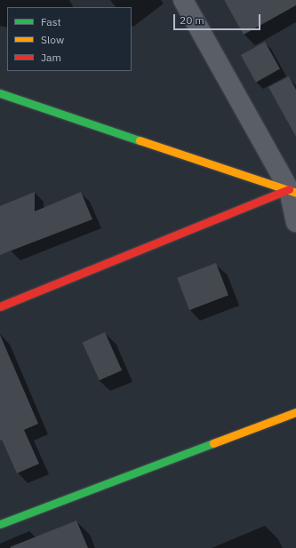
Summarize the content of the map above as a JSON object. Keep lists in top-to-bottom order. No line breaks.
{"legend":["Fast","Slow","Jam"],"scale_bar":"20 m"}
